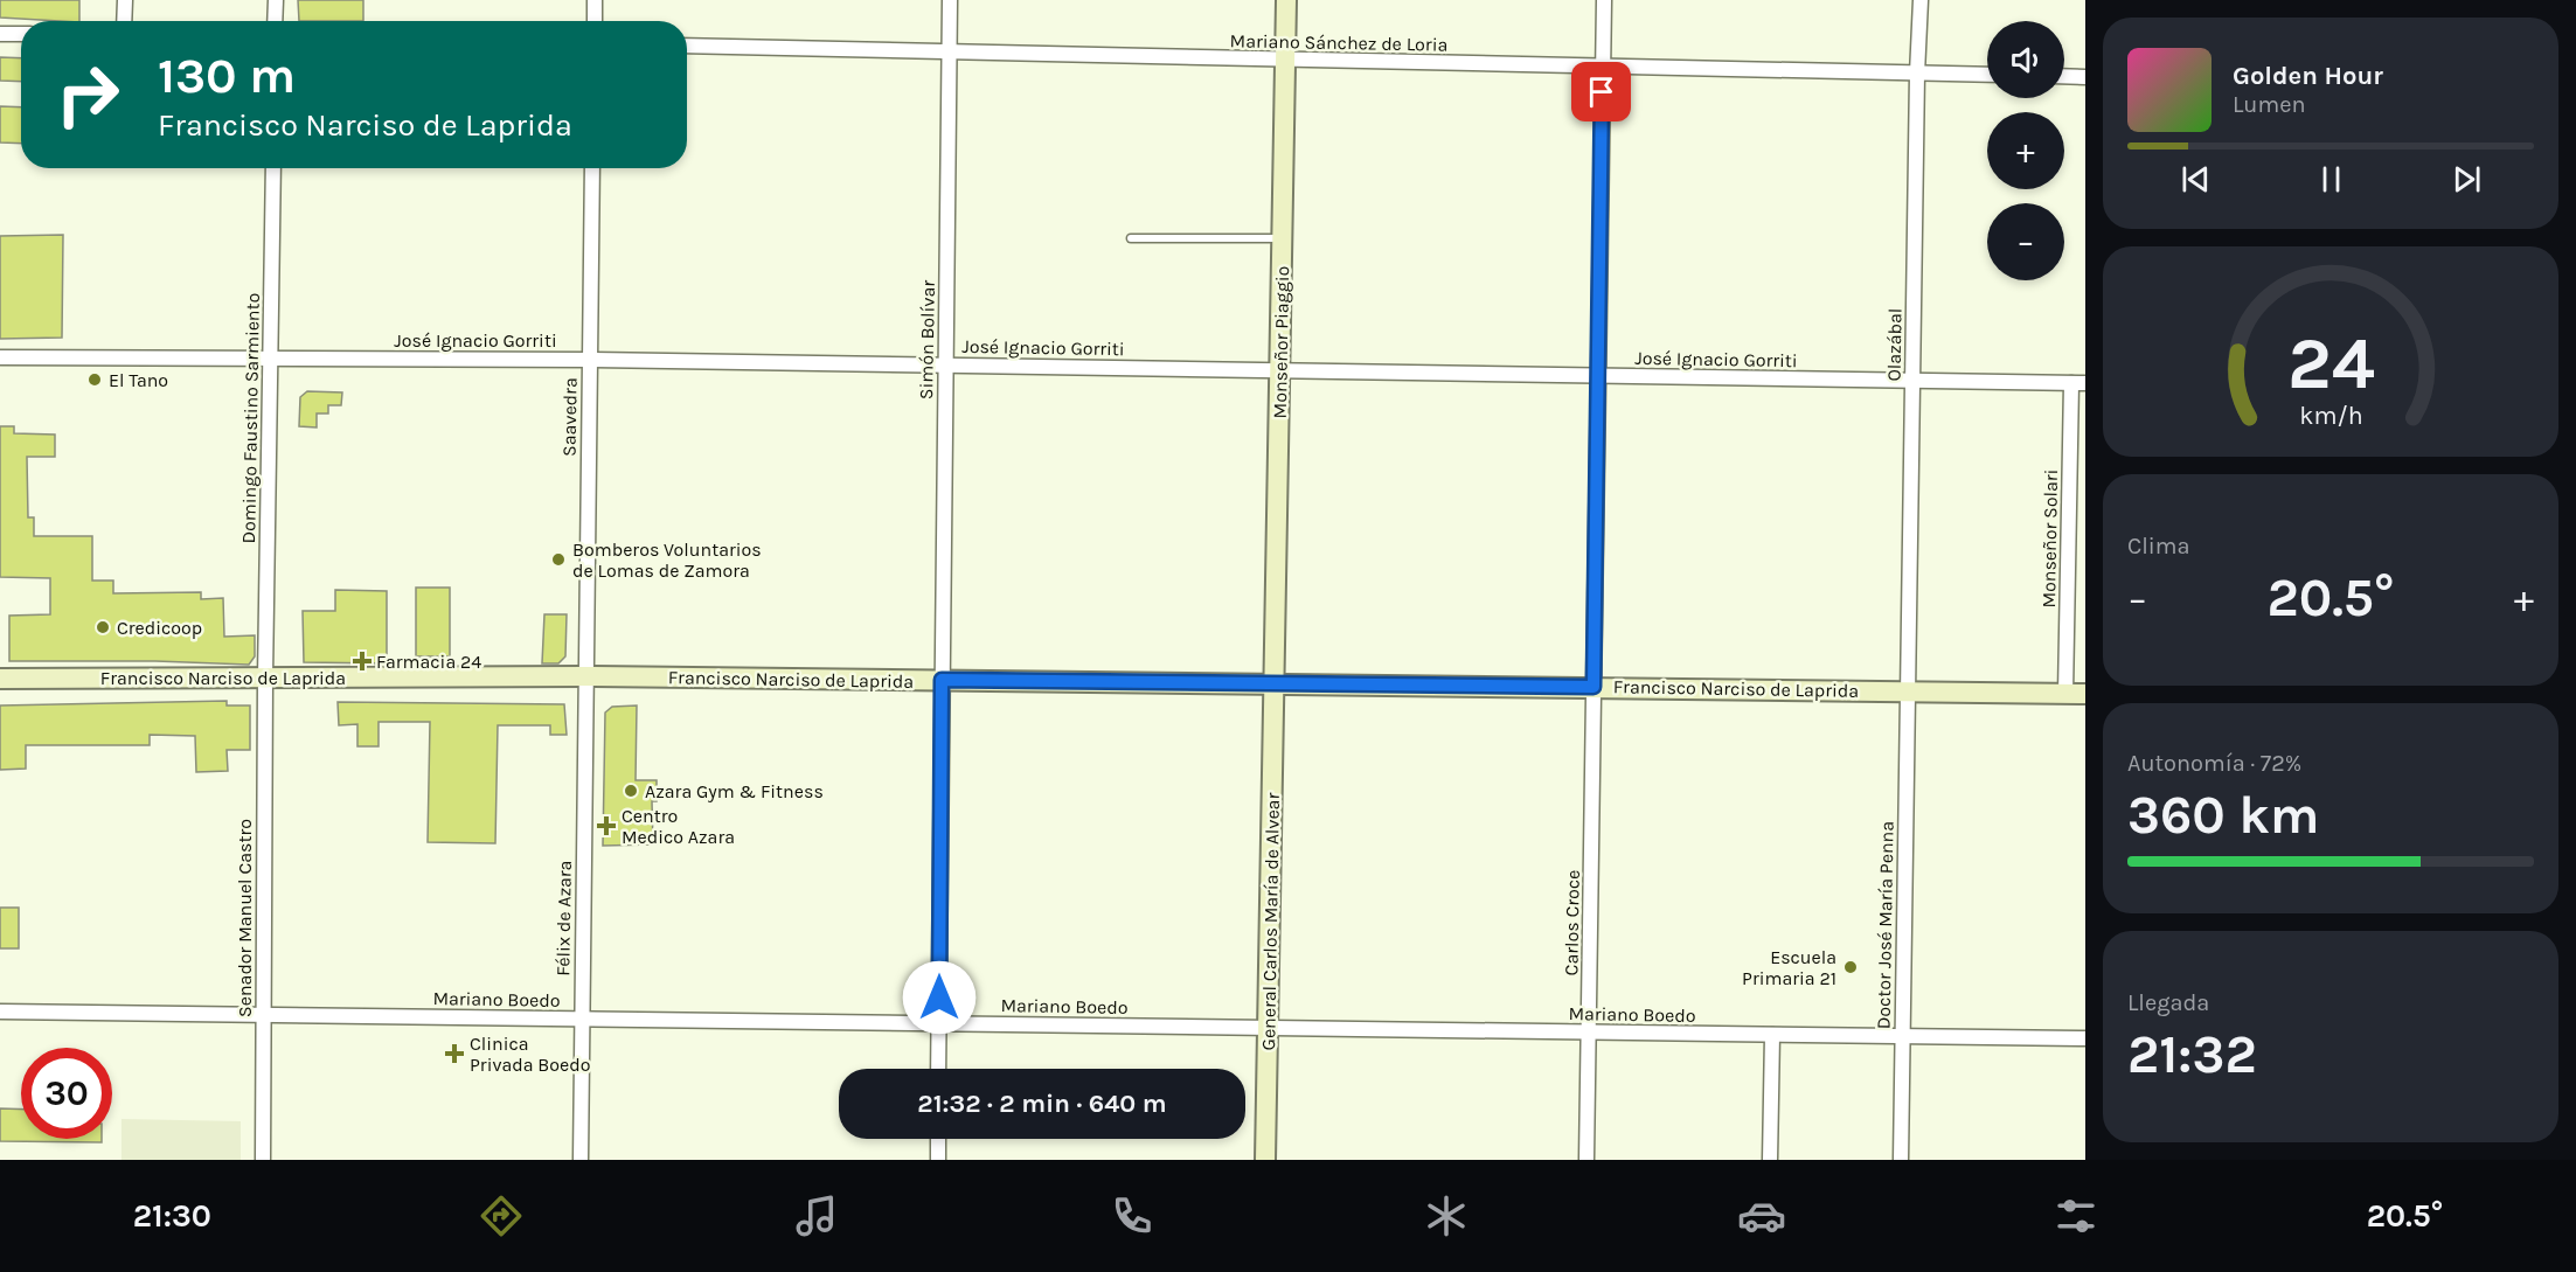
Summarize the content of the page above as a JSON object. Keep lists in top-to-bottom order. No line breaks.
{"streets":{"street":["Mariano Sánchez de Loria","José Ignacio Gorriti","Simón Bolívar","Monseñor Piaggio","Olazábal","Saavedra","Domingo Faustino Sarmiento","Monseñor Solari","Francisco Narciso de Laprida","Senador Manuel Castro","Félix de Azara","General Carlos María de Alvear","Carlos Croce","Doctor José María Penna","Mariano Boedo"]},"crossings":[["Mariano Sánchez de Loria","Simón Bolívar"],["Mariano Sánchez de Loria","Monseñor Piaggio"],["Mariano Sánchez de Loria","Olazábal"],["Mariano Sánchez de Loria","Carlos Croce"],["José Ignacio Gorriti","Simón Bolívar"],["José Ignacio Gorriti","Monseñor Piaggio"],["José Ignacio Gorriti","Olazábal"],["José Ignacio Gorriti","Saavedra"],["José Ignacio Gorriti","Domingo Faustino Sarmiento"],["José Ignacio Gorriti","Monseñor Solari"],["José Ignacio Gorriti","Carlos Croce"],["Simón Bolívar","Francisco Narciso de Laprida"],["Simón Bolívar","Mariano Boedo"],["Monseñor Piaggio","Francisco Narciso de Laprida"],["Monseñor Piaggio","General Carlos María de Alvear"],["Olazábal","Francisco Narciso de Laprida"],["Olazábal","Doctor José María Penna"],["Saavedra","Francisco Narciso de Laprida"],["Saavedra","Félix de Azara"],["Domingo Faustino Sarmiento","Francisco Narciso de Laprida"],["Domingo Faustino Sarmiento","Senador Manuel Castro"],["Monseñor Solari","Francisco Narciso de Laprida"],["Francisco Narciso de Laprida","Senador Manuel Castro"],["Francisco Narciso de Laprida","Félix de Azara"],["Francisco Narciso de Laprida","General Carlos María de Alvear"],["Francisco Narciso de Laprida","Carlos Croce"],["Francisco Narciso de Laprida","Doctor José María Penna"],["Senador Manuel Castro","Mariano Boedo"],["Félix de Azara","Mariano Boedo"],["General Carlos María de Alvear","Mariano Boedo"],["Carlos Croce","Mariano Boedo"],["Doctor José María Penna","Mariano Boedo"]],"places":{"other":["El Tano","Bomberos Voluntarios de Lomas de Zamora","Credicoop","Azara Gym & Fitness","Escuela Primaria 21"],"health":["Farmacia 24","Centro Medico Azara","Clinica Privada Boedo"]},"page":{"map_buttons":["+","−"],"turn":["130 m","Francisco Narciso de Laprida"],"song":["Golden Hour","Lumen"],"tile":["Clima",["Autonomía · 72%","360 km"],["Llegada","21:32"]],"heat":["−","20.5°","+"],"limit":"30","trip":"21:32 · 2 min · 640 m","tabs":["21:30","20.5°"],"gauge":["24","km/h"]}}
